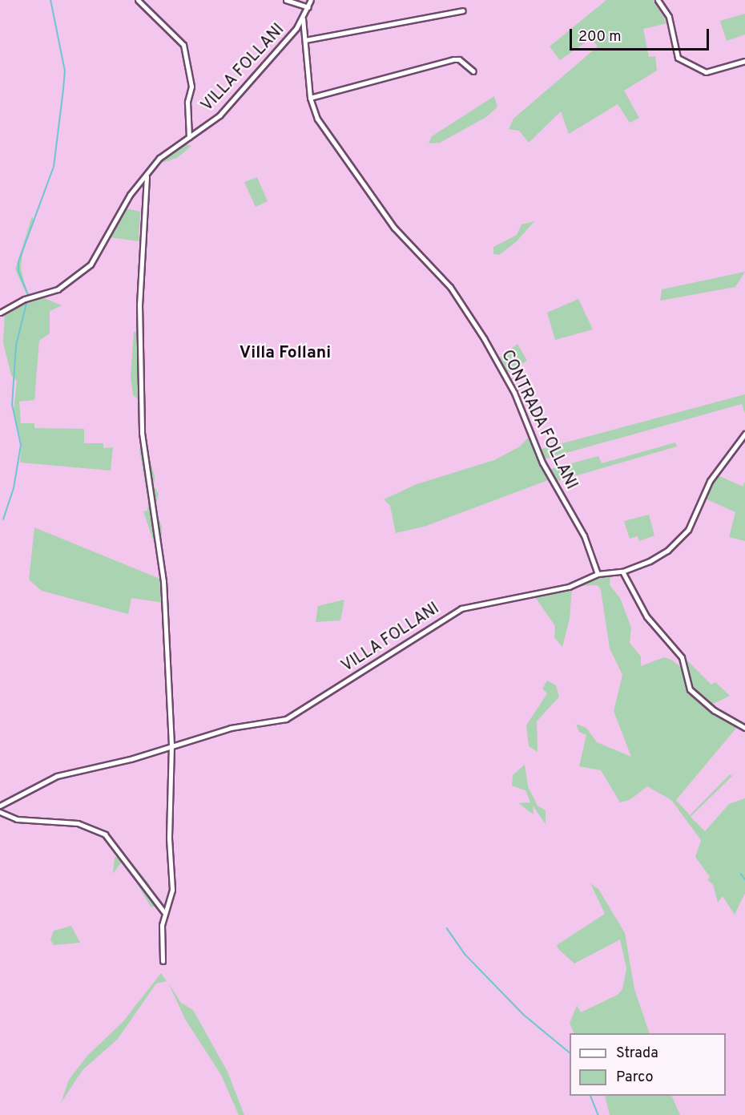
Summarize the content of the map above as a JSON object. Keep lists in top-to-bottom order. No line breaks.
{"streets":{"street":["VILLA FOLLANI","CONTRADA FOLLANI"]},"crossings":[["VILLA FOLLANI","CONTRADA FOLLANI"]],"districts":["Villa Follani"],"legend":["Strada","Parco"],"scale_bar":"200 m"}
